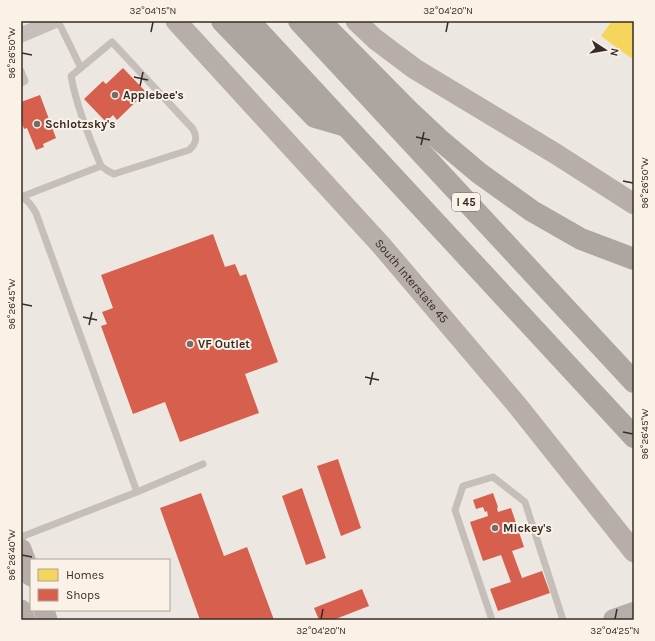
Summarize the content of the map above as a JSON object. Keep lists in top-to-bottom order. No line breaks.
{"streets":{"highway":["I 45"],"main road":["South Interstate 45"]},"places":["Applebee's","Schlotzsky's","VF Outlet","Mickey's"],"legend":["Homes","Shops"],"north":"right","coordinates":["32°04'15\"N","32°04'20\"N","96°26'50\"W","96°26'45\"W","96°26'40\"W","32°04'25\"N"]}
